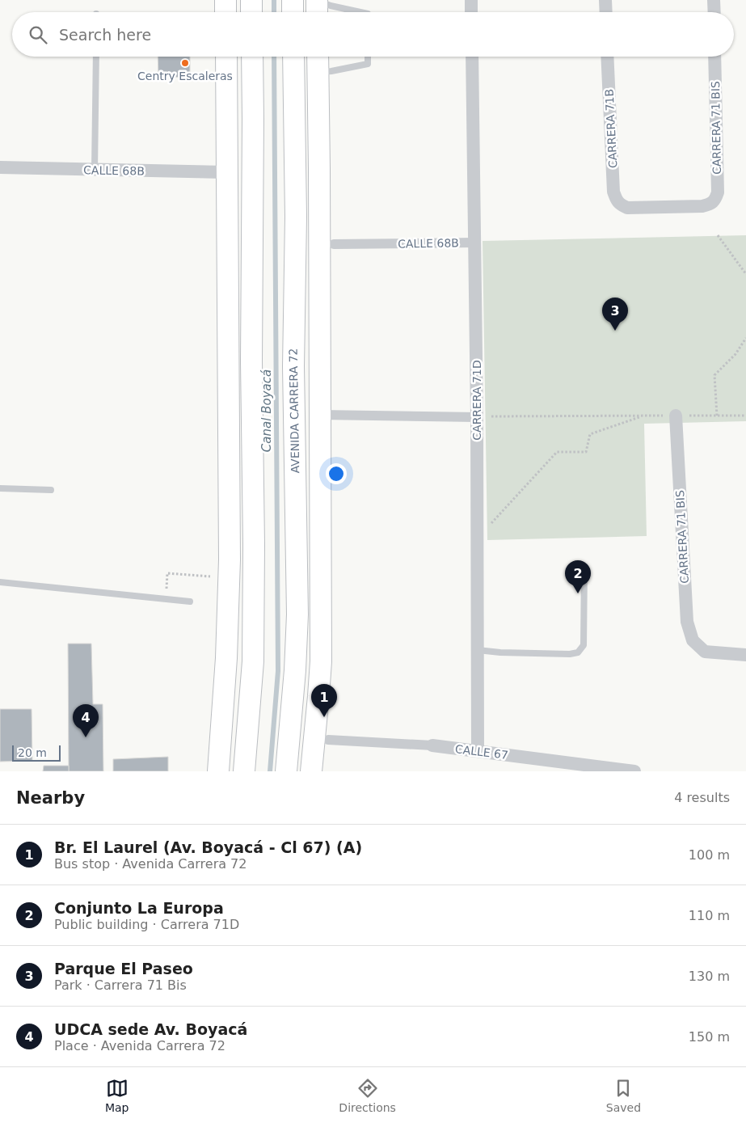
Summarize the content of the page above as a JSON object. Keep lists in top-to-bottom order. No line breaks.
{"streets":{"highway":["AVENIDA CARRERA 72"],"street":["CARRERA 71 BIS","CARRERA 71B","CALLE 68B","CARRERA 71D","CALLE 67"]},"crossings":[["CARRERA 71 BIS","CARRERA 71B"],["CALLE 68B","CARRERA 71D"],["CARRERA 71D","CALLE 67"]],"water":["Canal Boyacá"],"places":["Centry Escaleras"],"scale_bar":"20 m","page":{"search":"Search here","pins":["3","2","1","4"],"scale":"20 m","heading":["Nearby","4 results"],"list":[{"mark":"1","name":"Br. El Laurel (Av. Boyacá - Cl 67) (A)","note":"Bus stop · Avenida Carrera 72","value":"100 m"},{"mark":"2","name":"Conjunto La Europa","note":"Public building · Carrera 71D","value":"110 m"},{"mark":"3","name":"Parque El Paseo","note":"Park · Carrera 71 Bis","value":"130 m"},{"mark":"4","name":"UDCA sede Av. Boyacá","note":"Place · Avenida Carrera 72","value":"150 m"}],"nav":["Map","Directions","Saved"]}}
